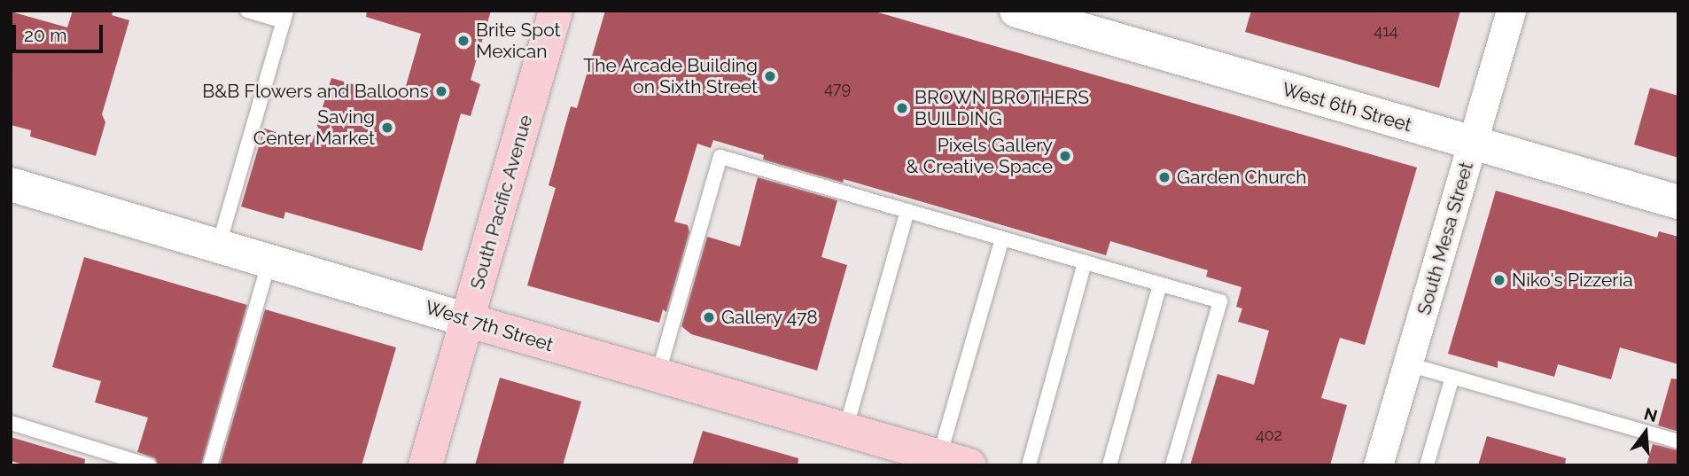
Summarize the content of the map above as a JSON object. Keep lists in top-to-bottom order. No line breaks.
{"streets":{"main road":["South Pacific Avenue","West 7th Street"],"street":["West 6th Street","South Mesa Street"]},"crossings":[["West 6th Street","South Mesa Street"],["South Pacific Avenue","West 7th Street"]],"places":["Brite Spot Mexican","The Arcade Building on Sixth Street","B&B Flowers and Balloons","BROWN BROTHERS BUILDING","Saving Center Market","Pixels Gallery & Creative Space","Garden Church","Niko's Pizzeria","Gallery 478"],"house_numbers":["414","479","402"],"scale_bar":"20 m","north":"top"}
